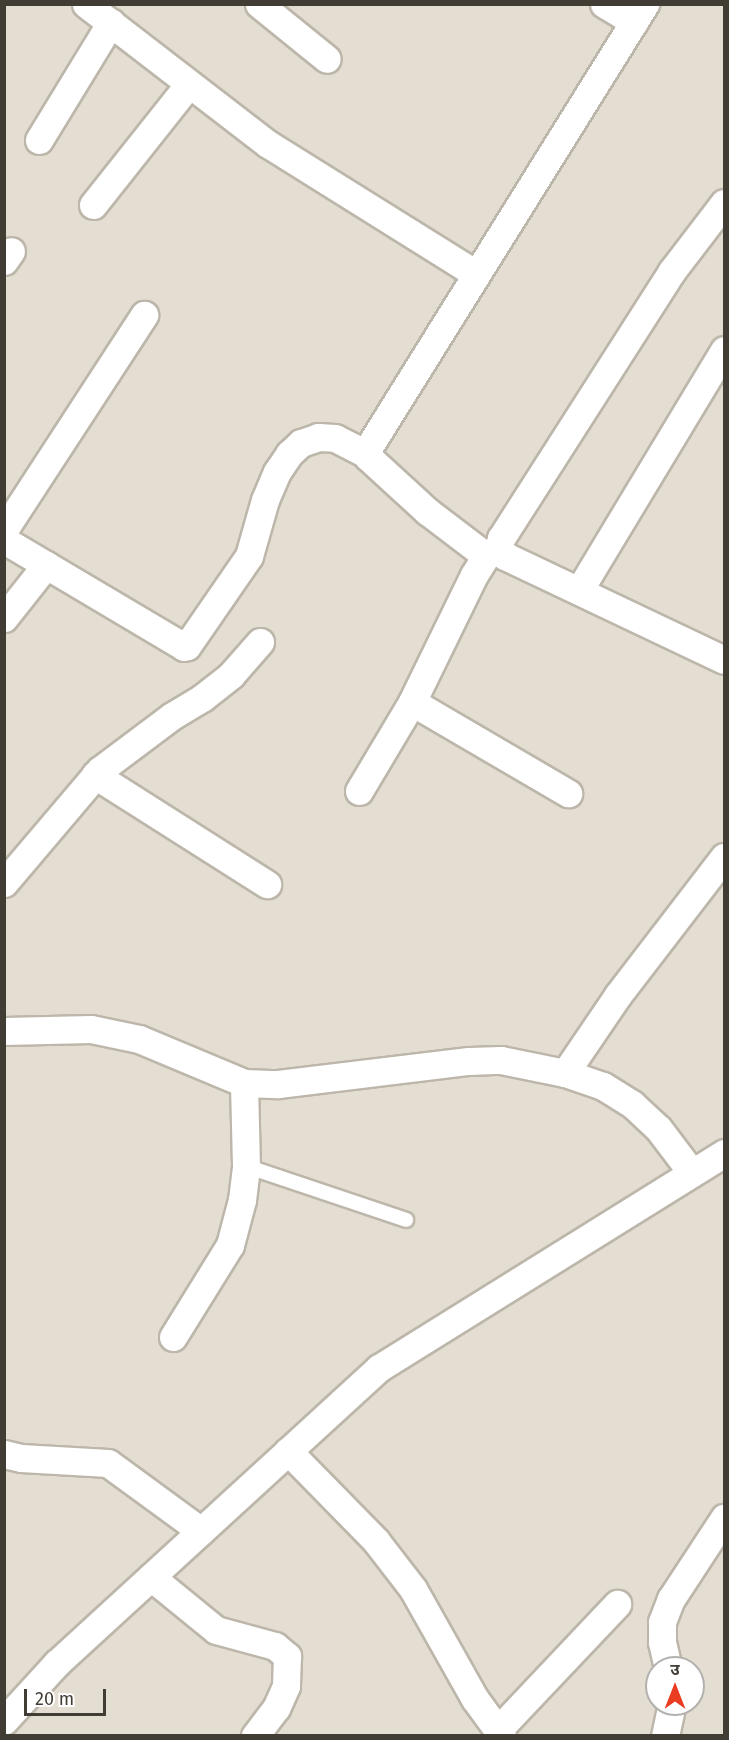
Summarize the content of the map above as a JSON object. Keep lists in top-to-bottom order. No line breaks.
{"scale_bar":"20 m","north":"top"}
